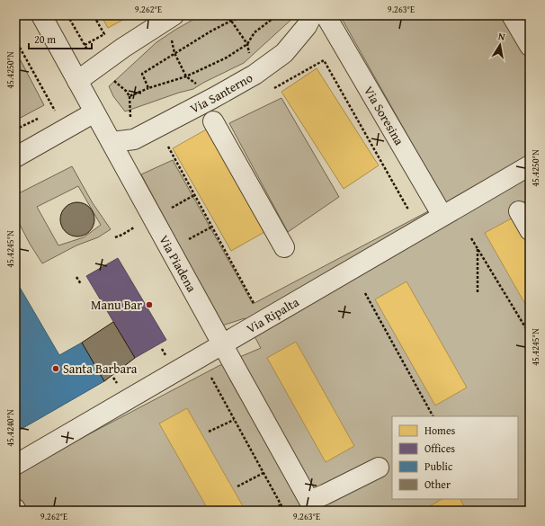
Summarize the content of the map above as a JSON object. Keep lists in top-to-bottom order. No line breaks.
{"streets":{"street":["Via Santerno","Via Soresina","Via Piadena","Via Ripalta"]},"crossings":[["Via Santerno","Via Piadena"],["Via Soresina","Via Ripalta"],["Via Piadena","Via Ripalta"]],"places":["Manu Bar","Santa Barbara"],"legend":["Homes","Offices","Public","Other"],"scale_bar":"20 m","north":"top","coordinates":["9.262°E","9.263°E","45.4250°N","45.4245°N","45.4240°N"]}
